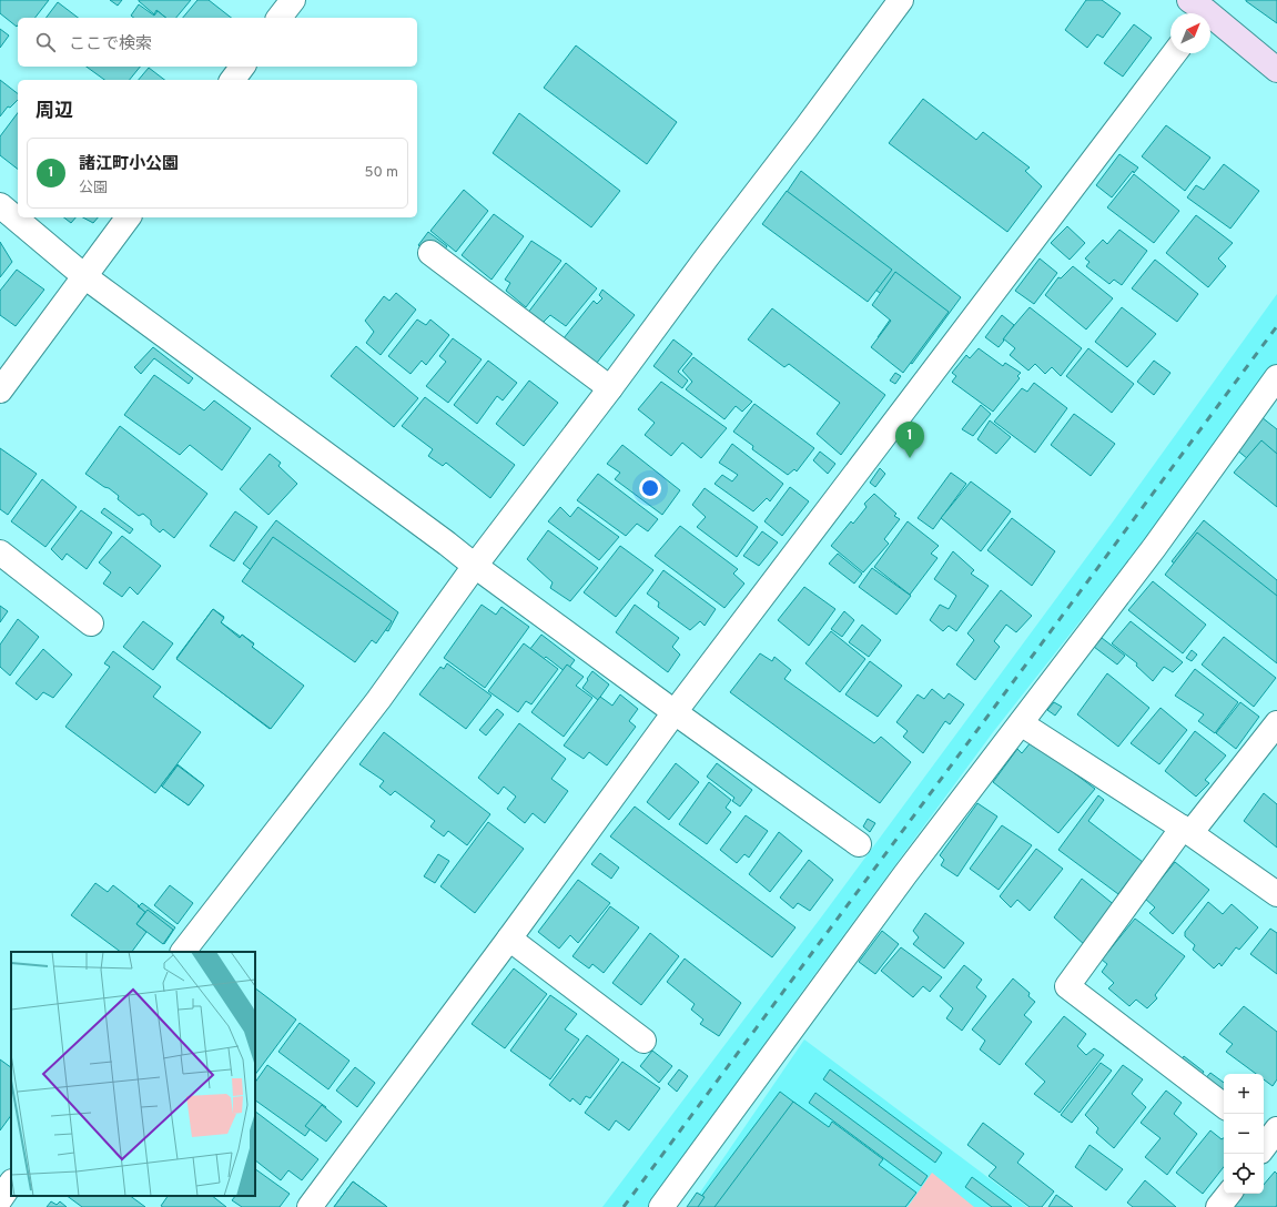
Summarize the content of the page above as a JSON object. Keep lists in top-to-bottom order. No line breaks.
{"north":"top right","page":{"search":"ここで検索","heading":"周辺","list":[{"mark":"1","name":"諸江町小公園","note":"公園","value":"50 m"}],"pins":"1","map_buttons":["+","−"]}}
